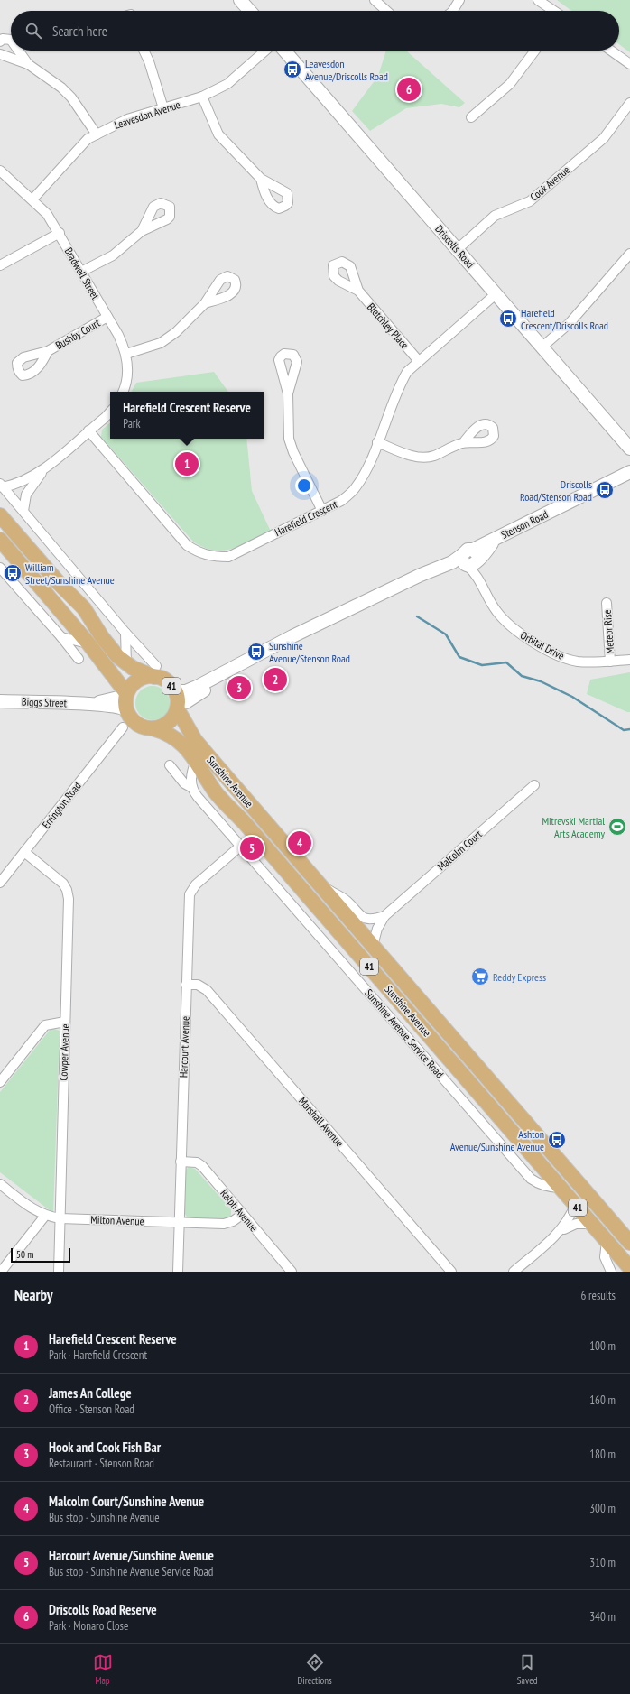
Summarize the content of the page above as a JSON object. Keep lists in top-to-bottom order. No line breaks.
{"streets":{"main road":["41","Sunshine Avenue"],"street":["Leavesdon Avenue","Cook Avenue","Driscolls Road","Bradwell Street","Bletchley Place","Bushby Court","Harefield Crescent","Stenson Road","Meteor Rise","Orbital Drive","Biggs Street","Errington Road","Malcolm Court","Sunshine Avenue Service Road","Harcourt Avenue","Cowper Avenue","Marshall Avenue","Ralph Avenue","Milton Avenue"]},"crossings":[["Leavesdon Avenue","Bradwell Street"],["Cook Avenue","Driscolls Road"],["Driscolls Road","Harefield Crescent"],["Bradwell Street","Bushby Court"],["Bletchley Place","Harefield Crescent"],["Stenson Road","Orbital Drive"],["Stenson Road","41"],["Stenson Road","Biggs Street"],["Stenson Road","Sunshine Avenue"],["Meteor Rise","Orbital Drive"],["41","Biggs Street"],["41","Sunshine Avenue"],["Biggs Street","Sunshine Avenue"],["Sunshine Avenue","Malcolm Court"],["Sunshine Avenue","Sunshine Avenue Service Road"],["Errington Road","Cowper Avenue"],["Sunshine Avenue Service Road","Harcourt Avenue"],["Harcourt Avenue","Marshall Avenue"],["Harcourt Avenue","Ralph Avenue"],["Harcourt Avenue","Milton Avenue"],["Cowper Avenue","Milton Avenue"],["Ralph Avenue","Milton Avenue"]],"places":{"bus stop":["Leavesdon Avenue/Driscolls Road","Harefield Crescent/Driscolls Road","Driscolls Road/Stenson Road","William Street/Sunshine Avenue","Sunshine Avenue/Stenson Road","Ashton Avenue/Sunshine Avenue"],"sports":["Mitrevski Martial Arts Academy"],"supermarket":["Reddy Express"]},"scale_bar":"50 m","page":{"search":"Search here","pins":["6","1","2","3","4","5"],"popup":["Harefield Crescent Reserve","Park"],"scale":"50 m","heading":["Nearby","6 results"],"list":[{"mark":"1","name":"Harefield Crescent Reserve","note":"Park · Harefield Crescent","value":"100 m"},{"mark":"2","name":"James An College","note":"Office · Stenson Road","value":"160 m"},{"mark":"3","name":"Hook and Cook Fish Bar","note":"Restaurant · Stenson Road","value":"180 m"},{"mark":"4","name":"Malcolm Court/Sunshine Avenue","note":"Bus stop · Sunshine Avenue","value":"300 m"},{"mark":"5","name":"Harcourt Avenue/Sunshine Avenue","note":"Bus stop · Sunshine Avenue Service Road","value":"310 m"},{"mark":"6","name":"Driscolls Road Reserve","note":"Park · Monaro Close","value":"340 m"}],"nav":["Map","Directions","Saved"]}}
